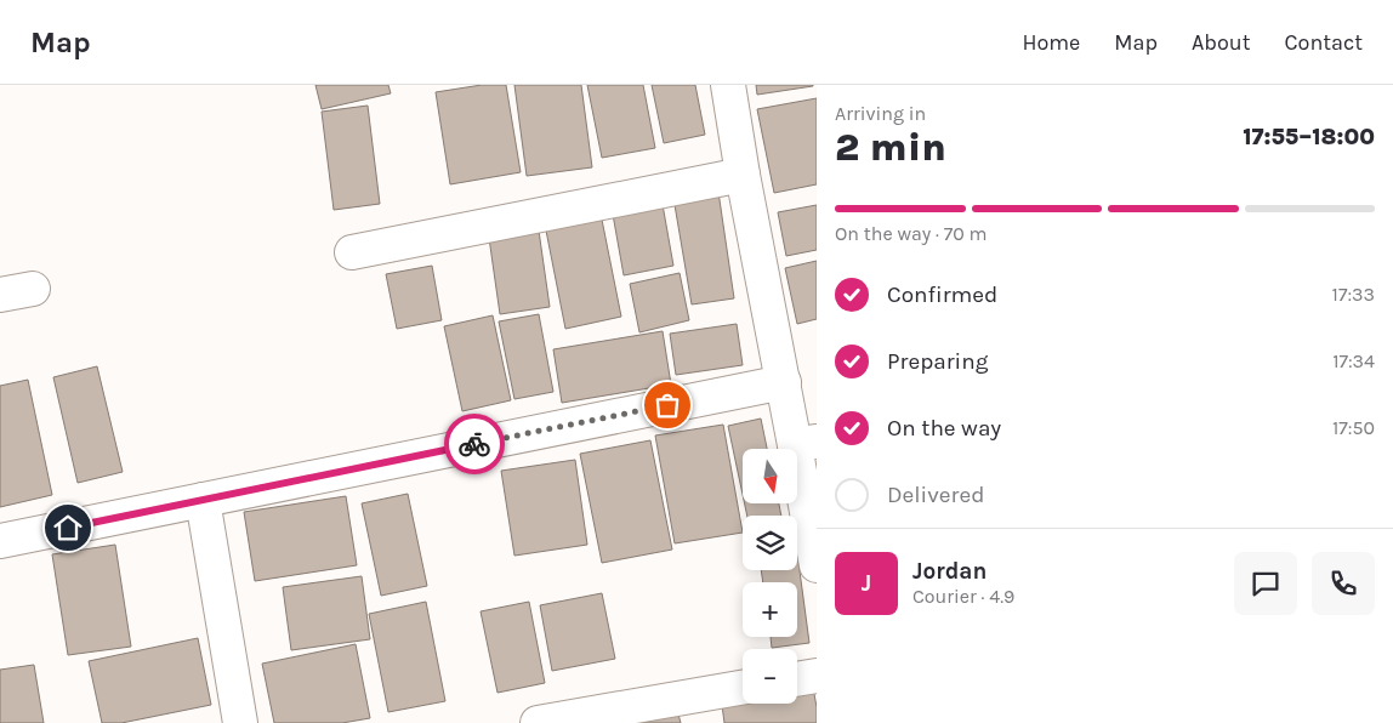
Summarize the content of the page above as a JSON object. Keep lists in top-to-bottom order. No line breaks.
{"north":"bottom","page":{"header":"Map","nav":["Home","Map","About","Contact"],"heading":["2 min","Arriving in","17:55–18:00"],"panel":["Jordan","Courier · 4.9"],"bar":"On the way · 70 m","list":[["Confirmed","17:33"],["Preparing","17:34"],["On the way","17:50"],"Delivered"],"map_buttons":["+","−"],"round":"J"}}
